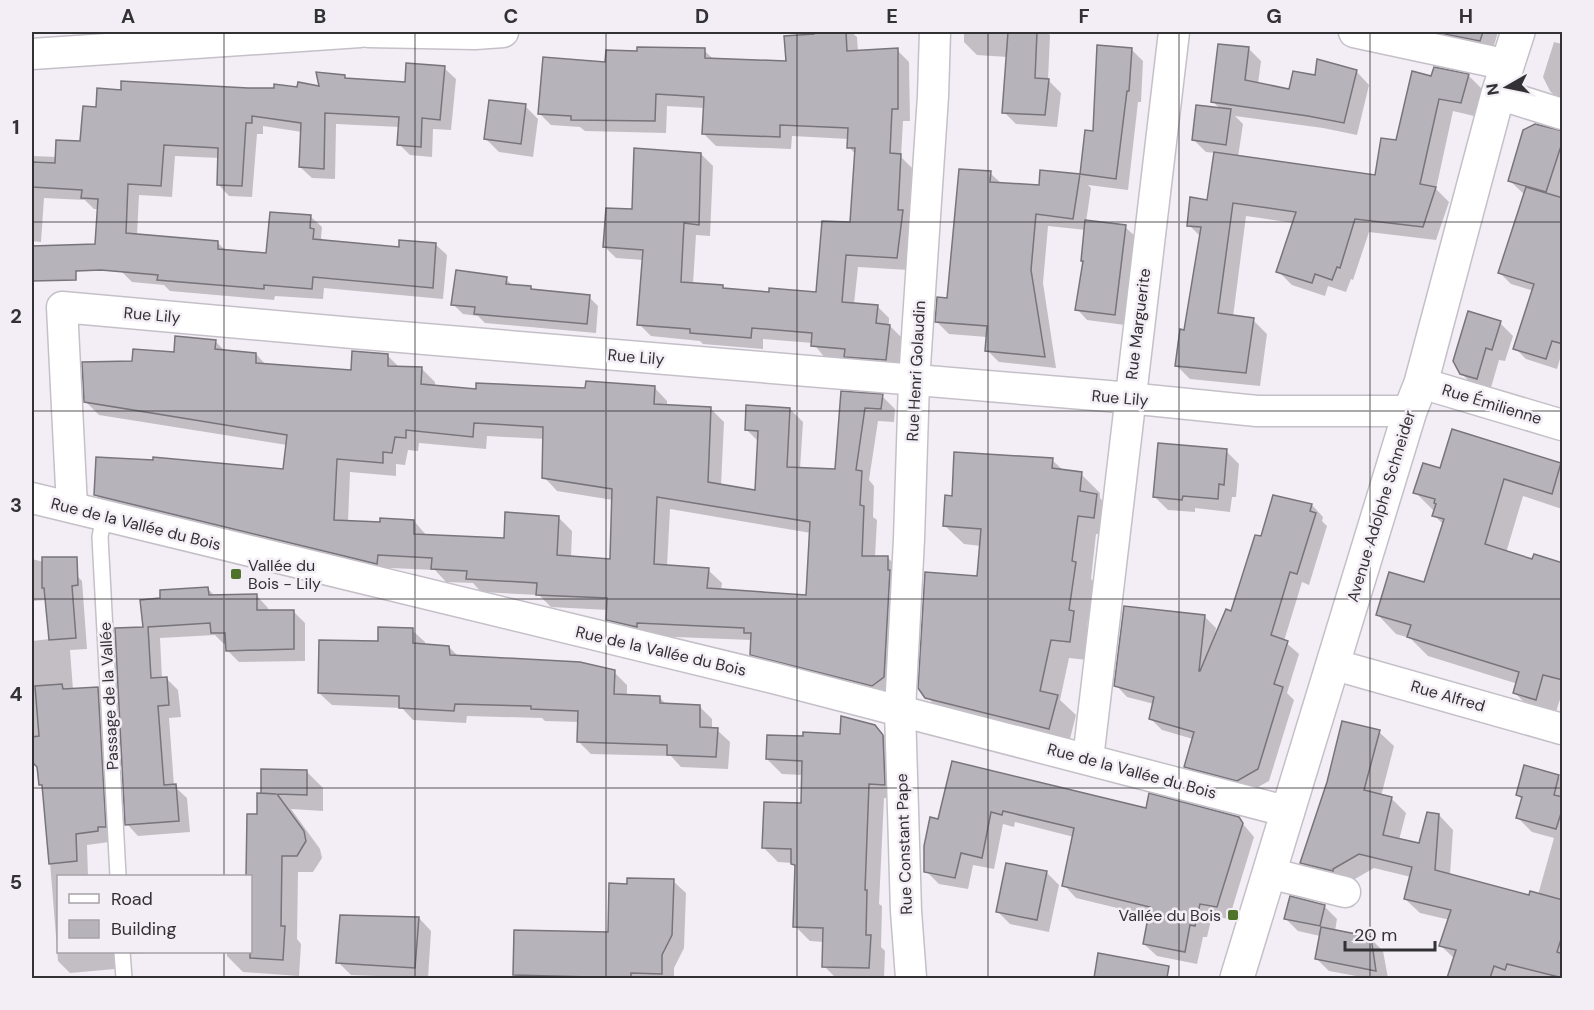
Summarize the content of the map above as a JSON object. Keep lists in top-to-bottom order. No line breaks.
{"streets":{"street":["Rue Lily","Rue Marguerite","Rue Henri Golaudin","Rue Émilienne","Avenue Adolphe Schneider","Rue de la Vallée du Bois","Rue Alfred","Rue Constant Pape"],"lane":["Passage de la Vallée"]},"crossings":[["Rue Lily","Rue Marguerite"],["Rue Lily","Rue Henri Golaudin"],["Rue Lily","Rue Émilienne"],["Rue Lily","Avenue Adolphe Schneider"],["Rue Lily","Rue de la Vallée du Bois"],["Rue Marguerite","Rue de la Vallée du Bois"],["Rue Henri Golaudin","Rue de la Vallée du Bois"],["Rue Henri Golaudin","Rue Constant Pape"],["Rue Émilienne","Avenue Adolphe Schneider"],["Avenue Adolphe Schneider","Rue de la Vallée du Bois"],["Avenue Adolphe Schneider","Rue Alfred"],["Rue de la Vallée du Bois","Passage de la Vallée"],["Rue de la Vallée du Bois","Rue Constant Pape"]],"places":{"transit":["Vallée du Bois - Lily","Vallée du Bois"]},"legend":["Road","Building"],"scale_bar":"20 m","north":"left","grid":{"columns":["A","B","C","D","E","F","G","H"],"rows":["1","2","3","4","5"]}}
